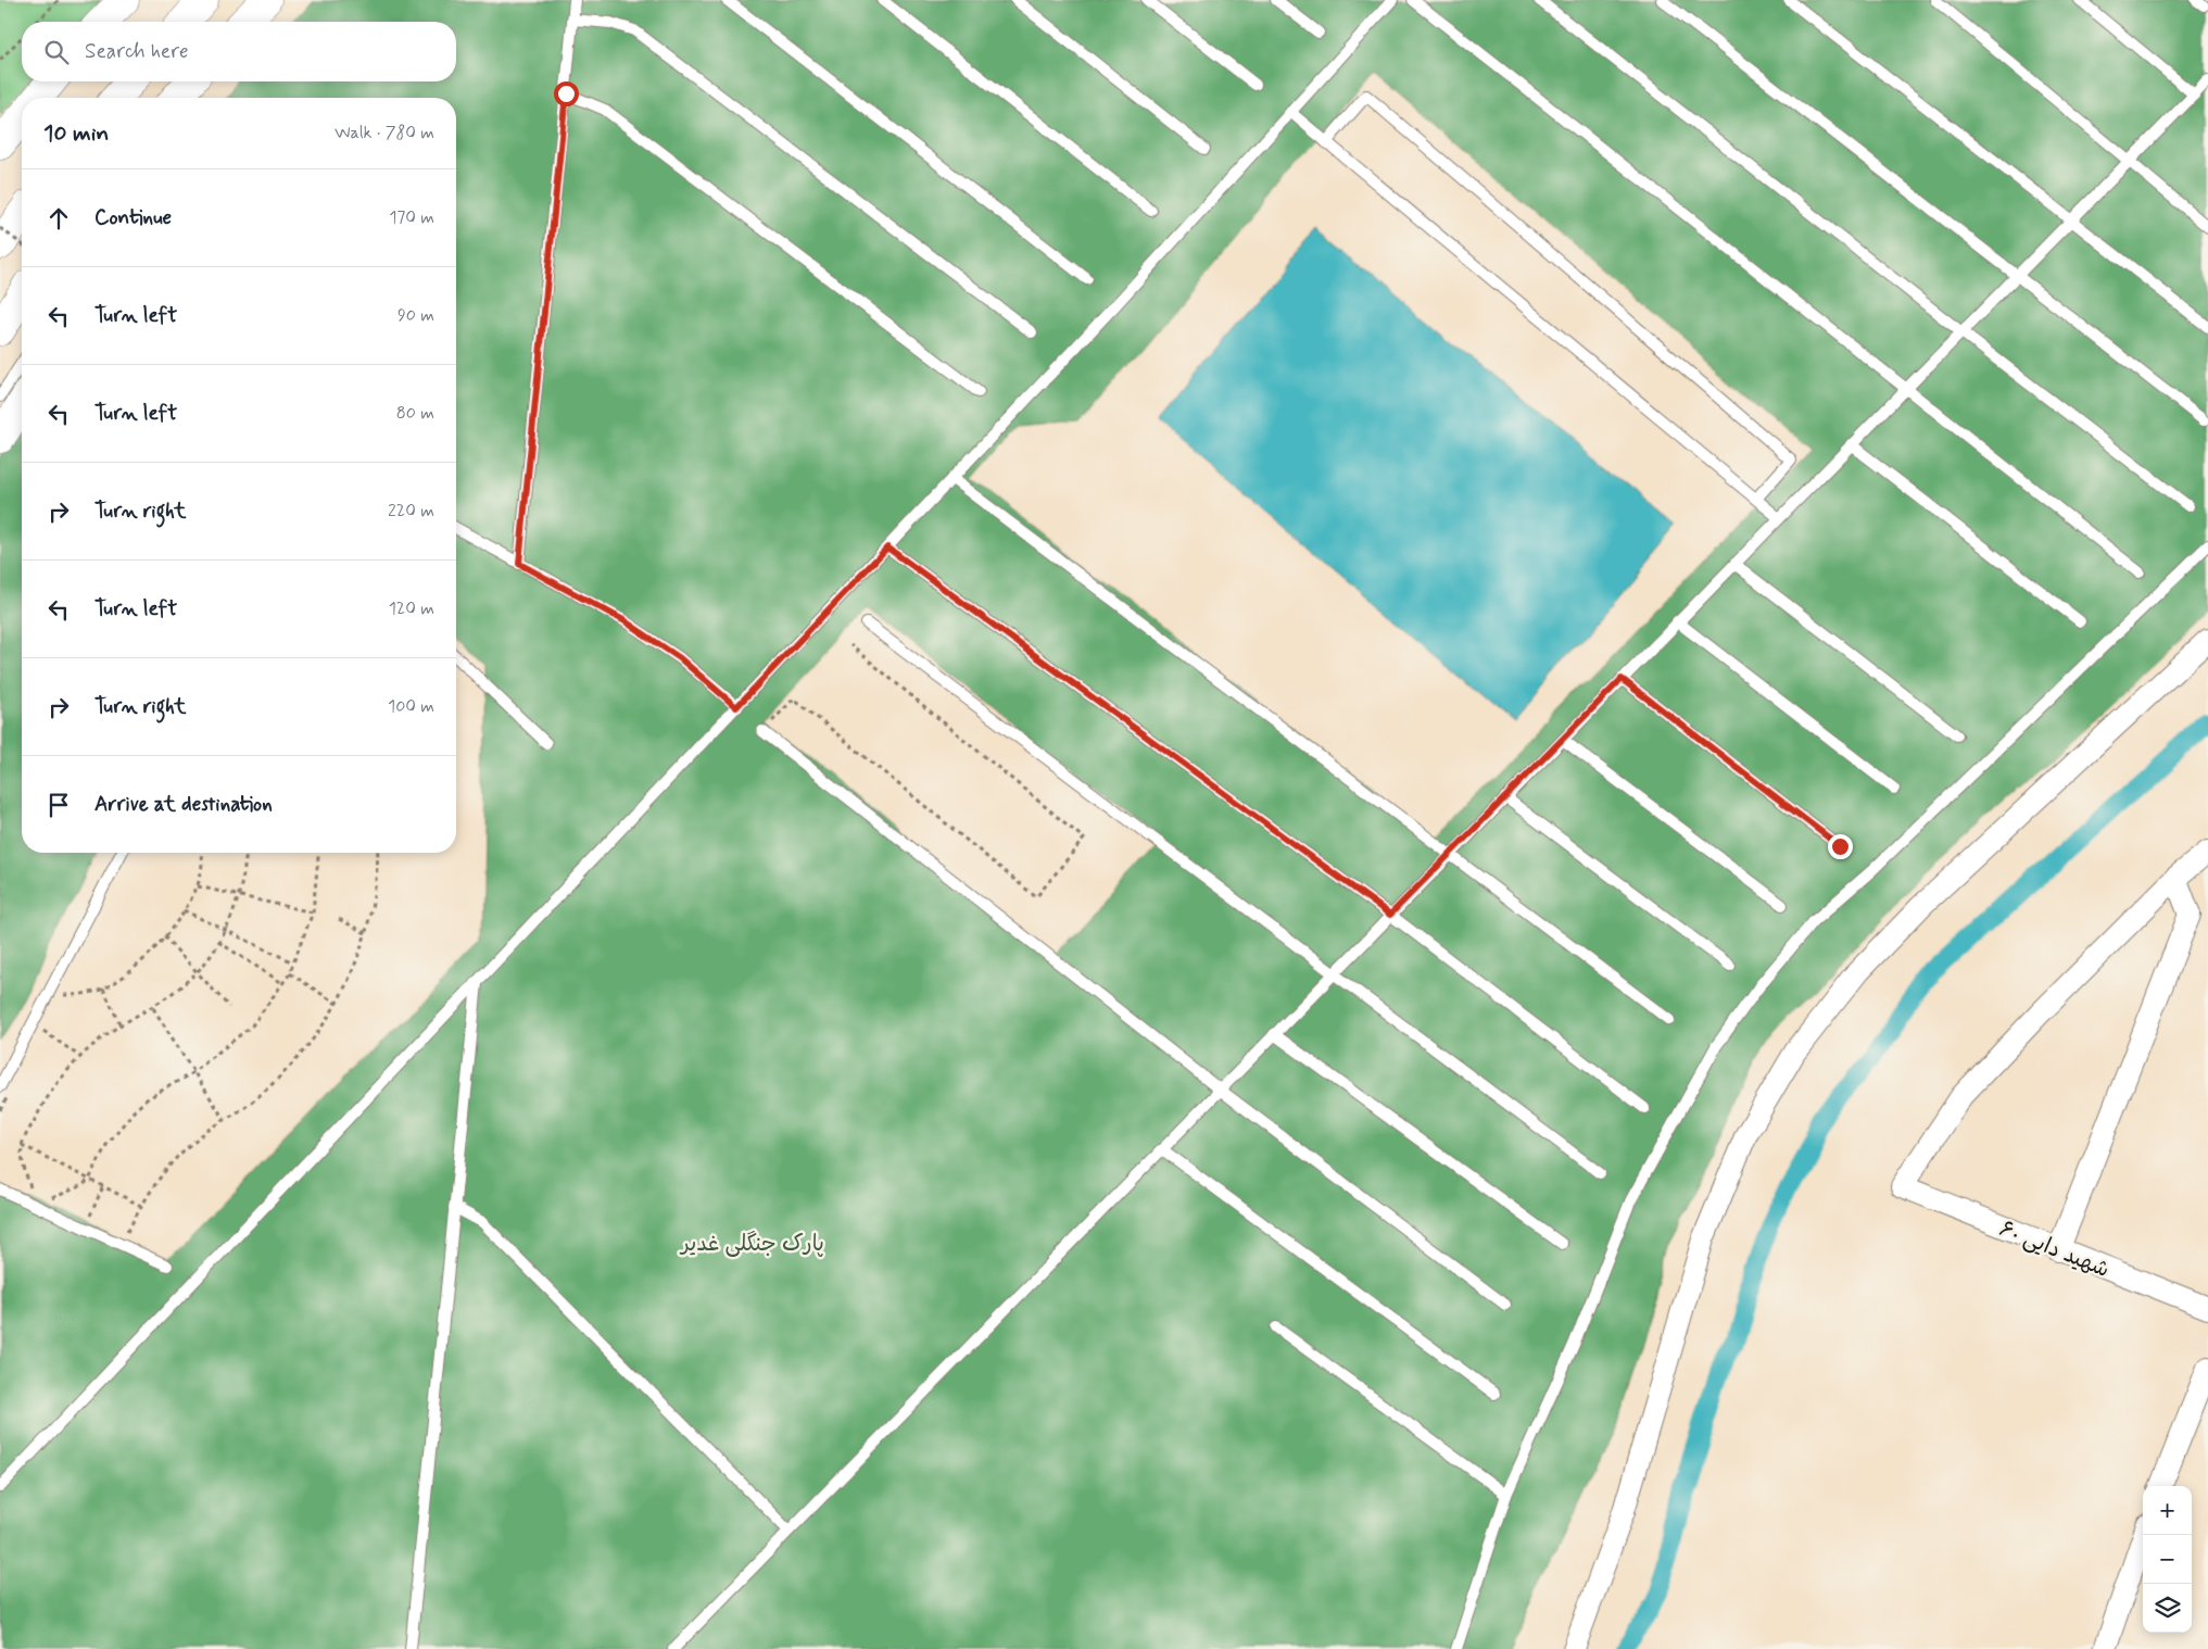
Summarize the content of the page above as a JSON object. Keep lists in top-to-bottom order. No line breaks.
{"streets":{"street":["شهید دایی ۶۰"]},"parks":["پارک جنگلی غدیر"],"page":{"search":"Search here","heading":["10 min","Walk · 780 m"],"list":[["Continue","170 m"],["Turn left","90 m"],["Turn left","80 m"],["Turn right","220 m"],["Turn left","120 m"],["Turn right","100 m"],"Arrive at destination"],"map_buttons":["+","−"]}}
